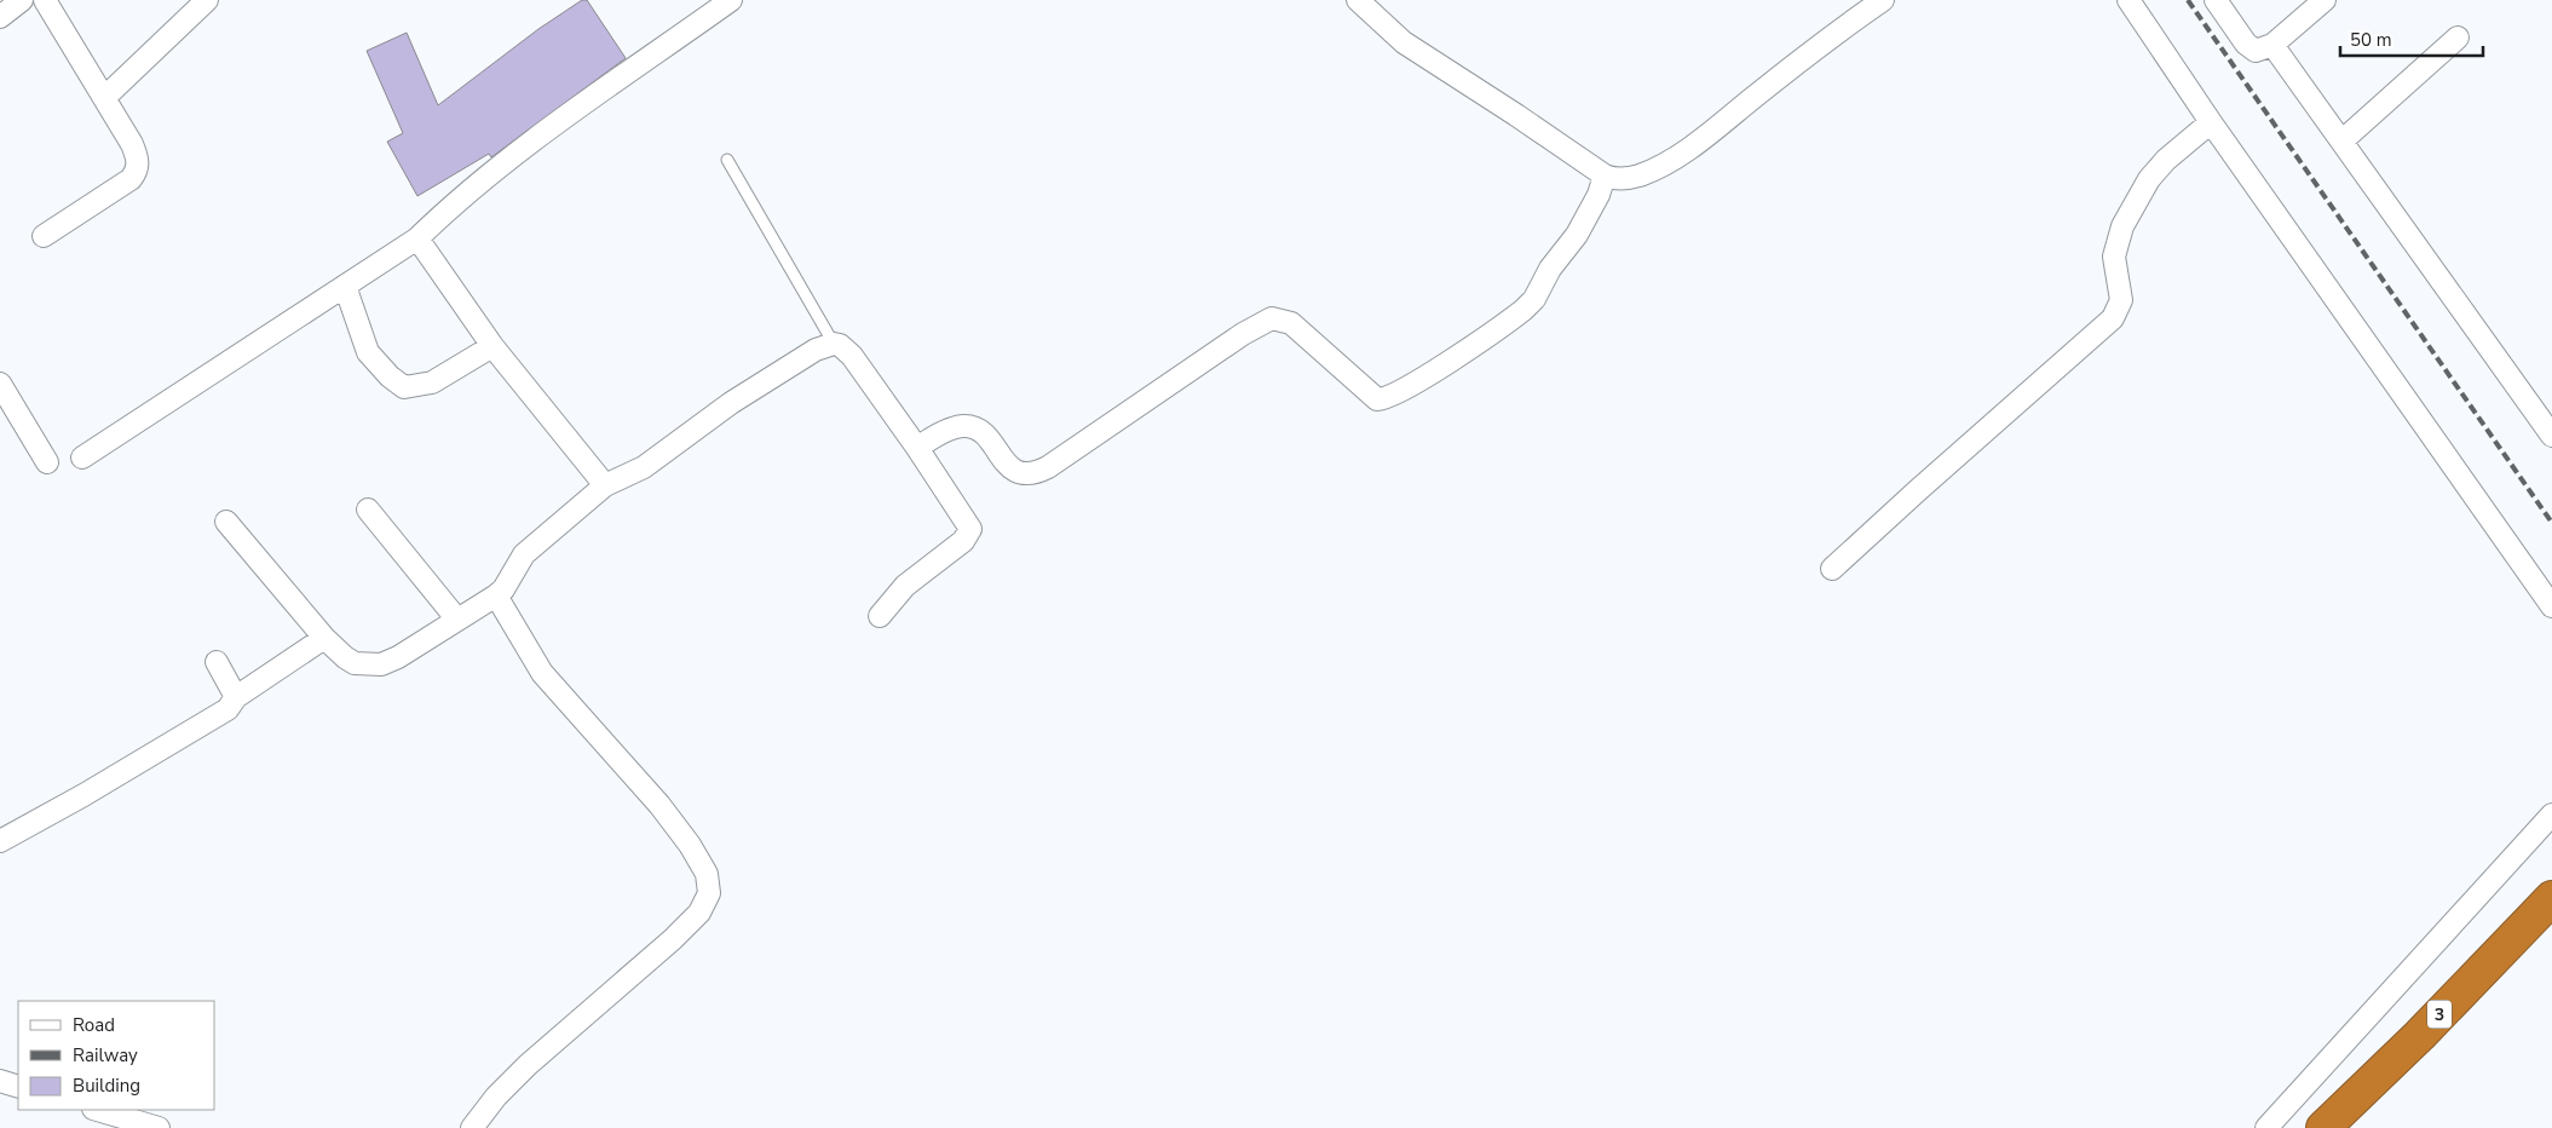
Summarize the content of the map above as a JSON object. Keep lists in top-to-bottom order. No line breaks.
{"streets":{"highway":["3"]},"legend":["Road","Railway","Building"],"scale_bar":"50 m"}
